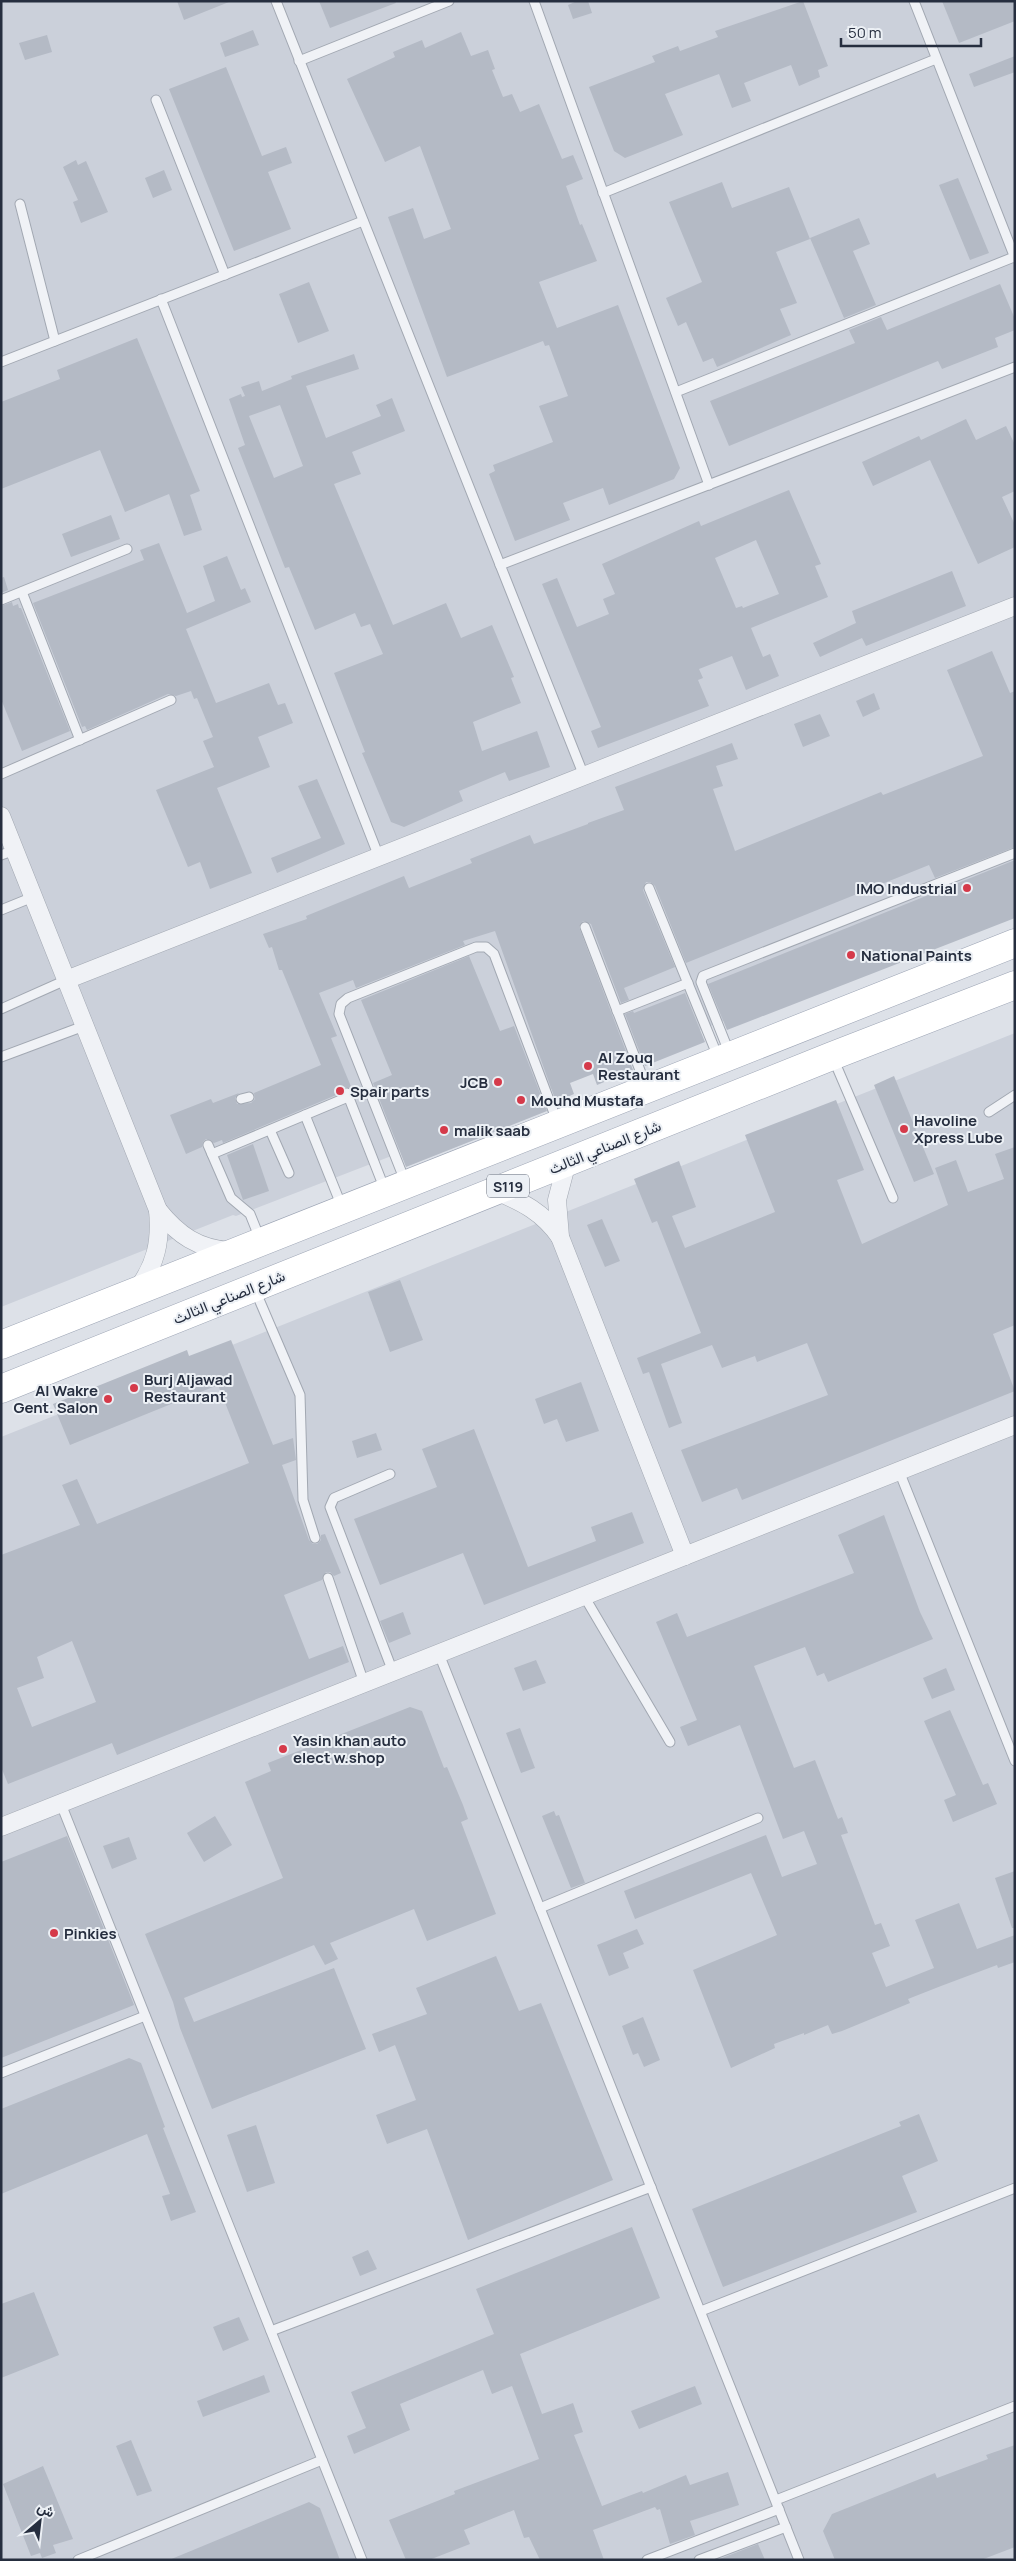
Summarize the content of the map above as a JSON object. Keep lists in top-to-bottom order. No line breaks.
{"streets":{"main road":["شارع الصناعي الثالث","S119"]},"places":["IMO Industrial","National Paints","Al Zouq Restaurant","JCB","Spair parts","Mouhd Mustafa","Havoline Xpress Lube","malik saab","Burj Aljawad Restaurant","Al Wakre Gent. Salon","Yasin khan auto elect w.shop","Pinkies"],"scale_bar":"50 m","north":"top right"}
